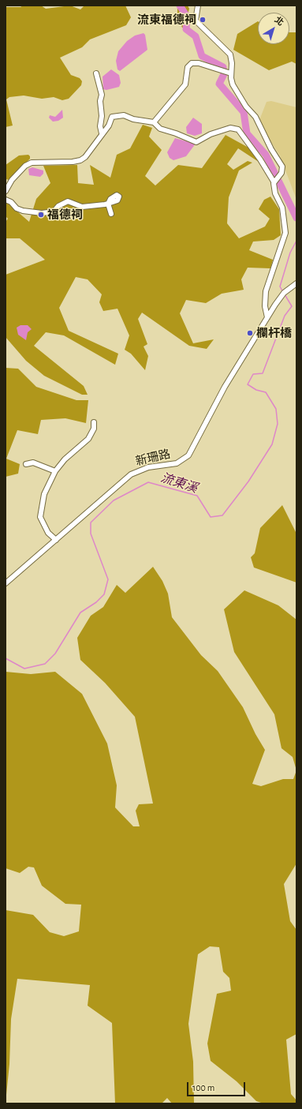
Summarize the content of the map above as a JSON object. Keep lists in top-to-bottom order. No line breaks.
{"streets":{"street":["新珊路"]},"water":["流東溪"],"places":["流東福德祠","福德祠","欄杆橋"],"scale_bar":"100 m","north":"top right"}
